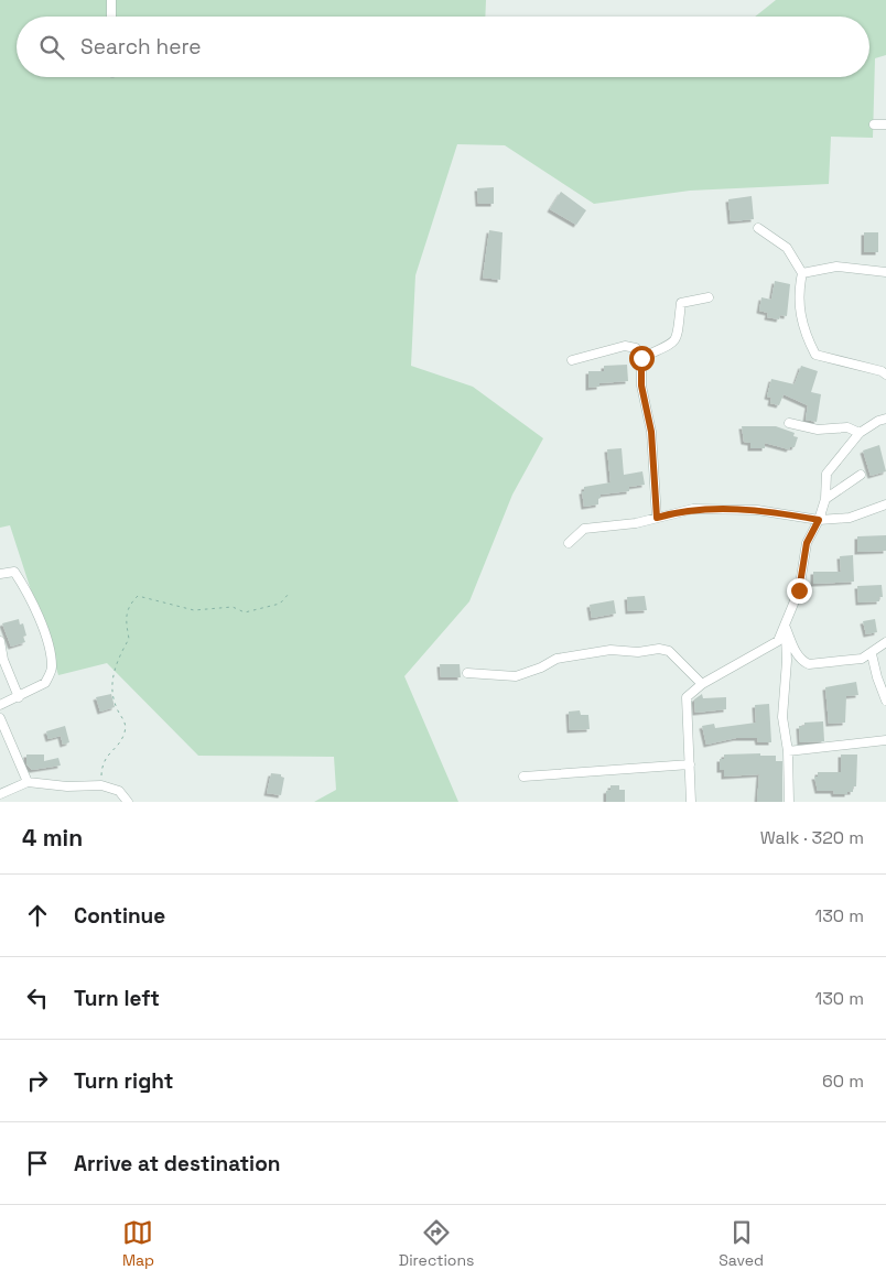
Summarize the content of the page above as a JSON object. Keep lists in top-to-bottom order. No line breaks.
{"page":{"search":"Search here","heading":["4 min","Walk · 320 m"],"list":[["Continue","130 m"],["Turn left","130 m"],["Turn right","60 m"],"Arrive at destination"],"nav":["Map","Directions","Saved"]}}
